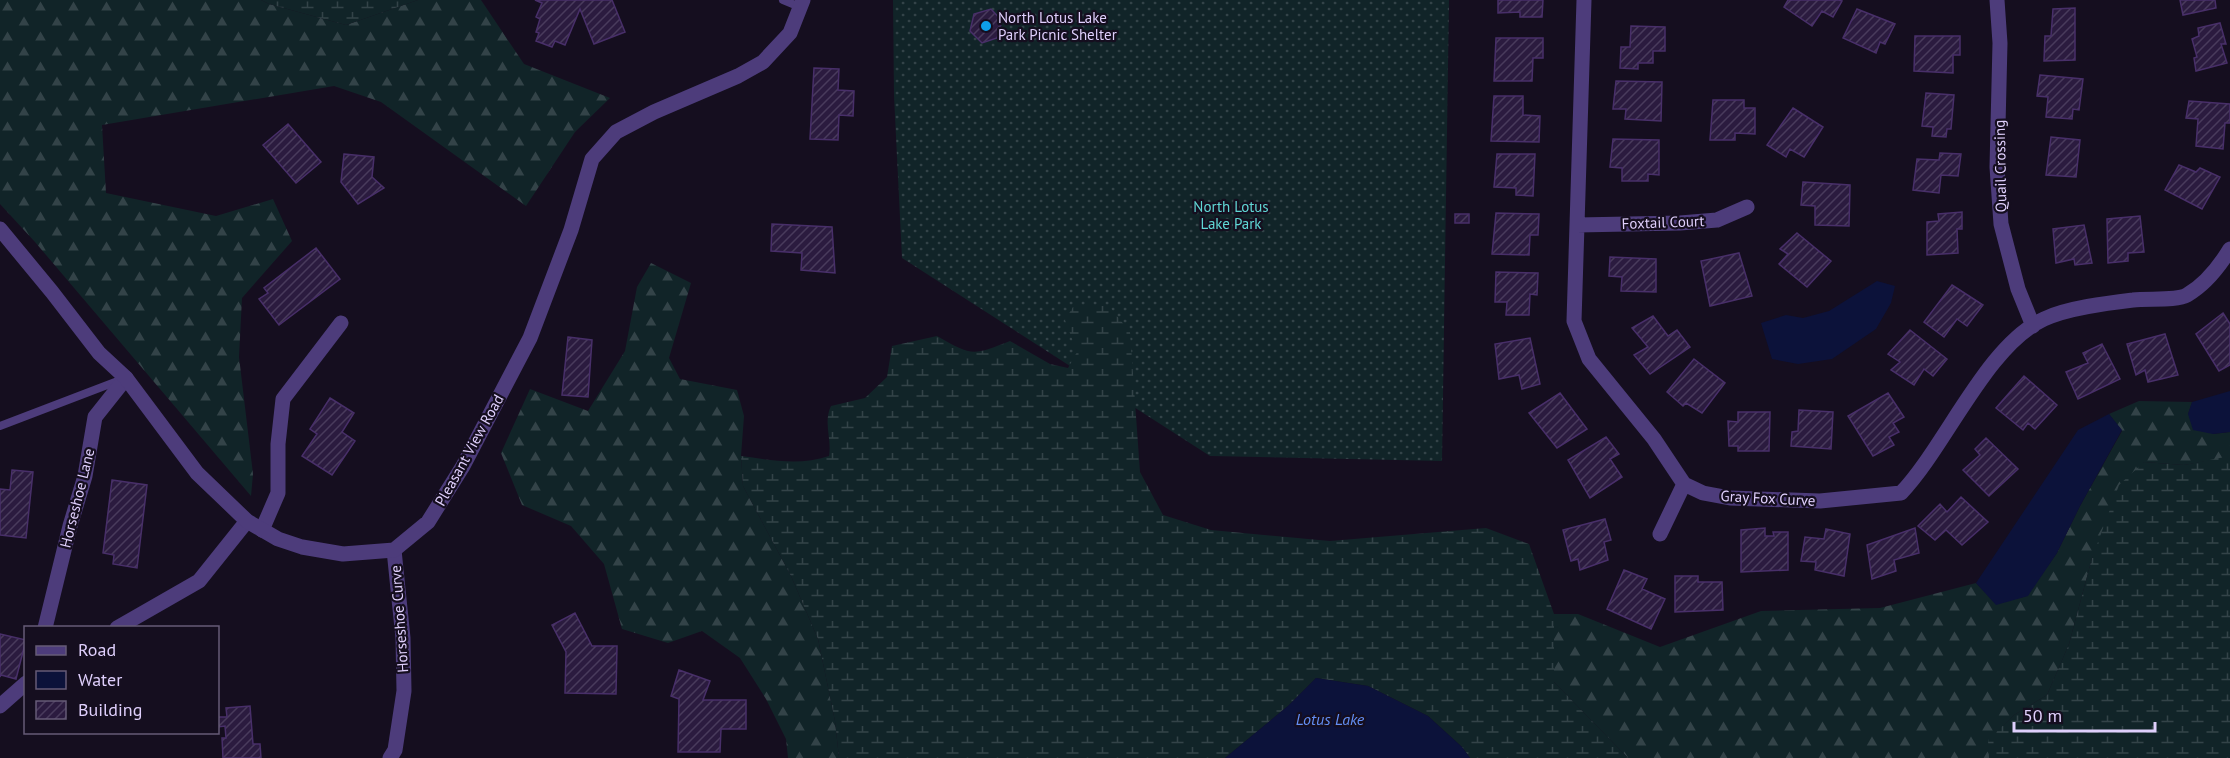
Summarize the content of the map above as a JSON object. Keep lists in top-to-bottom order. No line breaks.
{"streets":{"street":["Quail Crossing","Foxtail Court","Pleasant View Road","Horseshoe Lane","Gray Fox Curve","Horseshoe Curve"]},"crossings":[["Quail Crossing","Gray Fox Curve"],["Pleasant View Road","Horseshoe Curve"]],"water":["Lotus Lake"],"parks":["North Lotus Lake Park"],"places":["North Lotus Lake Park Picnic Shelter"],"legend":["Road","Water","Building"],"scale_bar":"50 m"}
